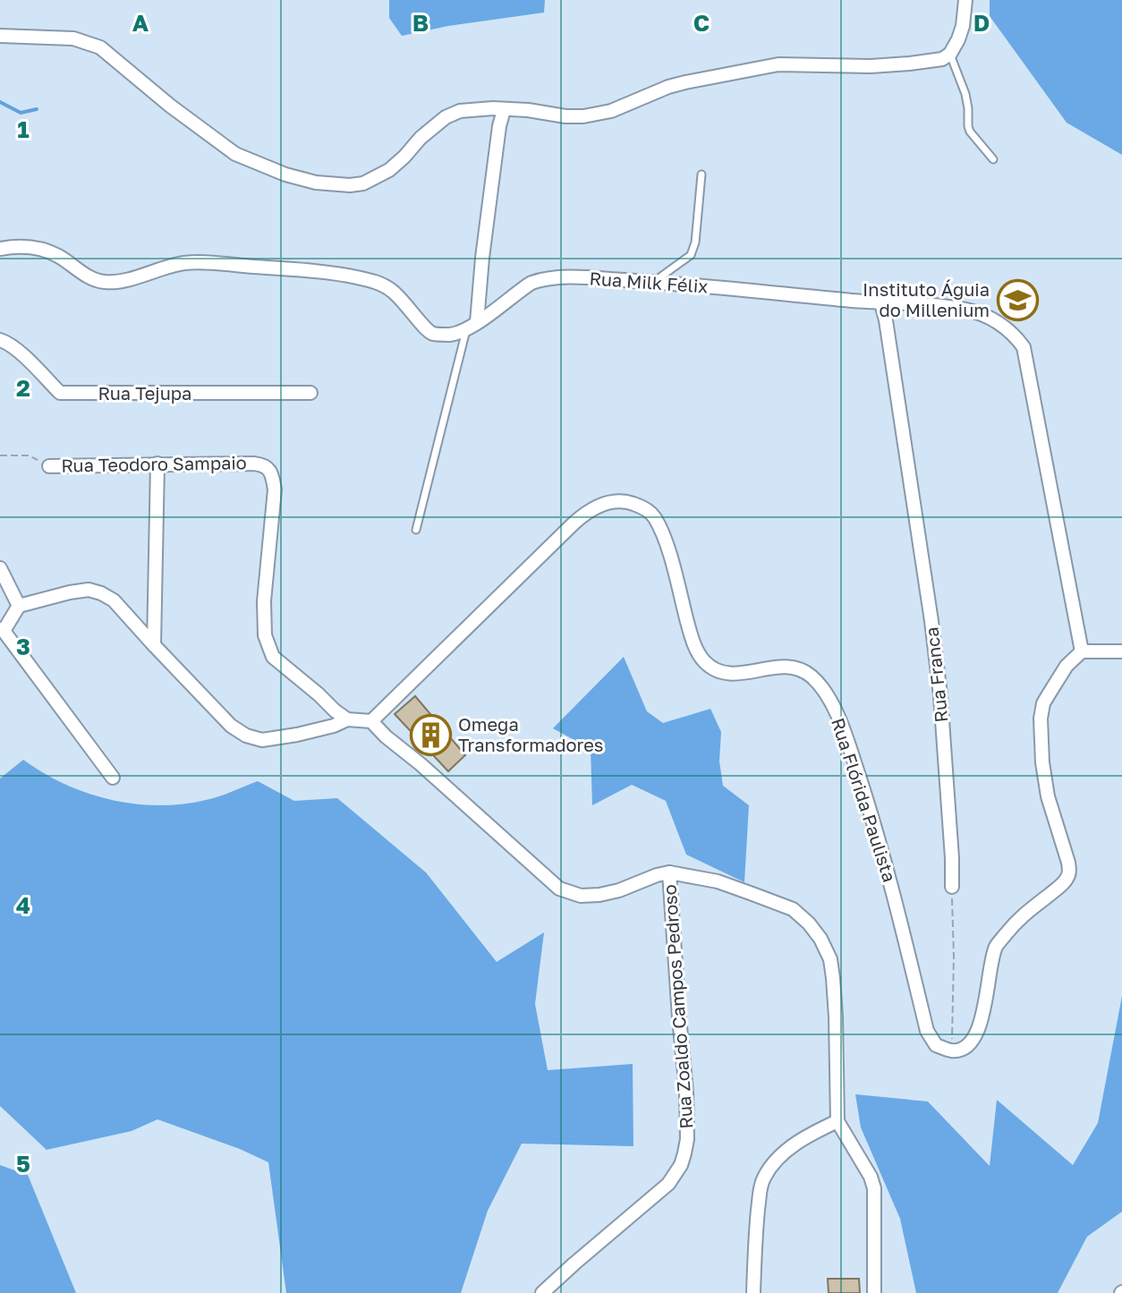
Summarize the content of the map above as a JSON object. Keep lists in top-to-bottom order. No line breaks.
{"streets":{"street":["Rua Milk Félix","Rua Tejupa","Rua Teodoro Sampaio","Rua Franca","Rua Flórida Paulista","Rua Zoaldo Campos Pedroso"]},"crossings":[["Rua Milk Félix","Rua Franca"]],"places":{"school or university":["Instituto Águia do Millenium"],"building":["Omega Transformadores"]},"grid":{"columns":["A","B","C","D"],"rows":["1","2","3","4","5"]}}
